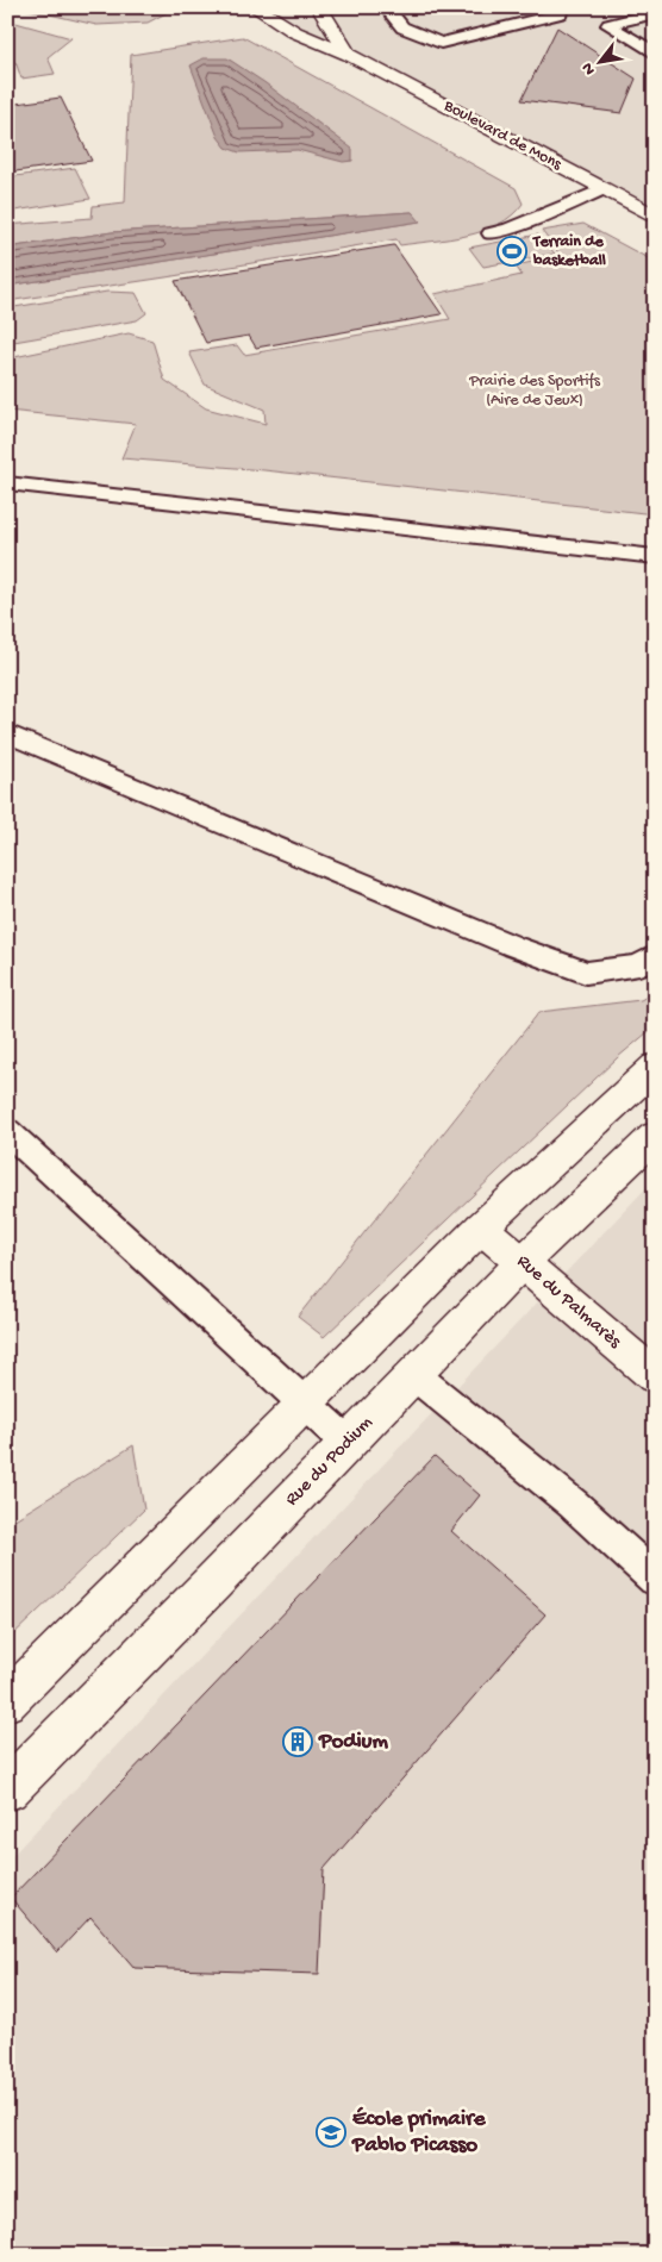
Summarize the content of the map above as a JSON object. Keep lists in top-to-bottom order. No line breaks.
{"streets":{"street":["Boulevard de Mons","Rue du Palmarès","Rue du Podium"]},"crossings":[["Rue du Palmarès","Rue du Podium"]],"parks":["Prairie des Sportifs (Aire de Jeux)"],"places":{"sports":["Terrain de basketball"],"building":["Podium"],"school or university":["École primaire Pablo Picasso"]},"north":"bottom left"}
